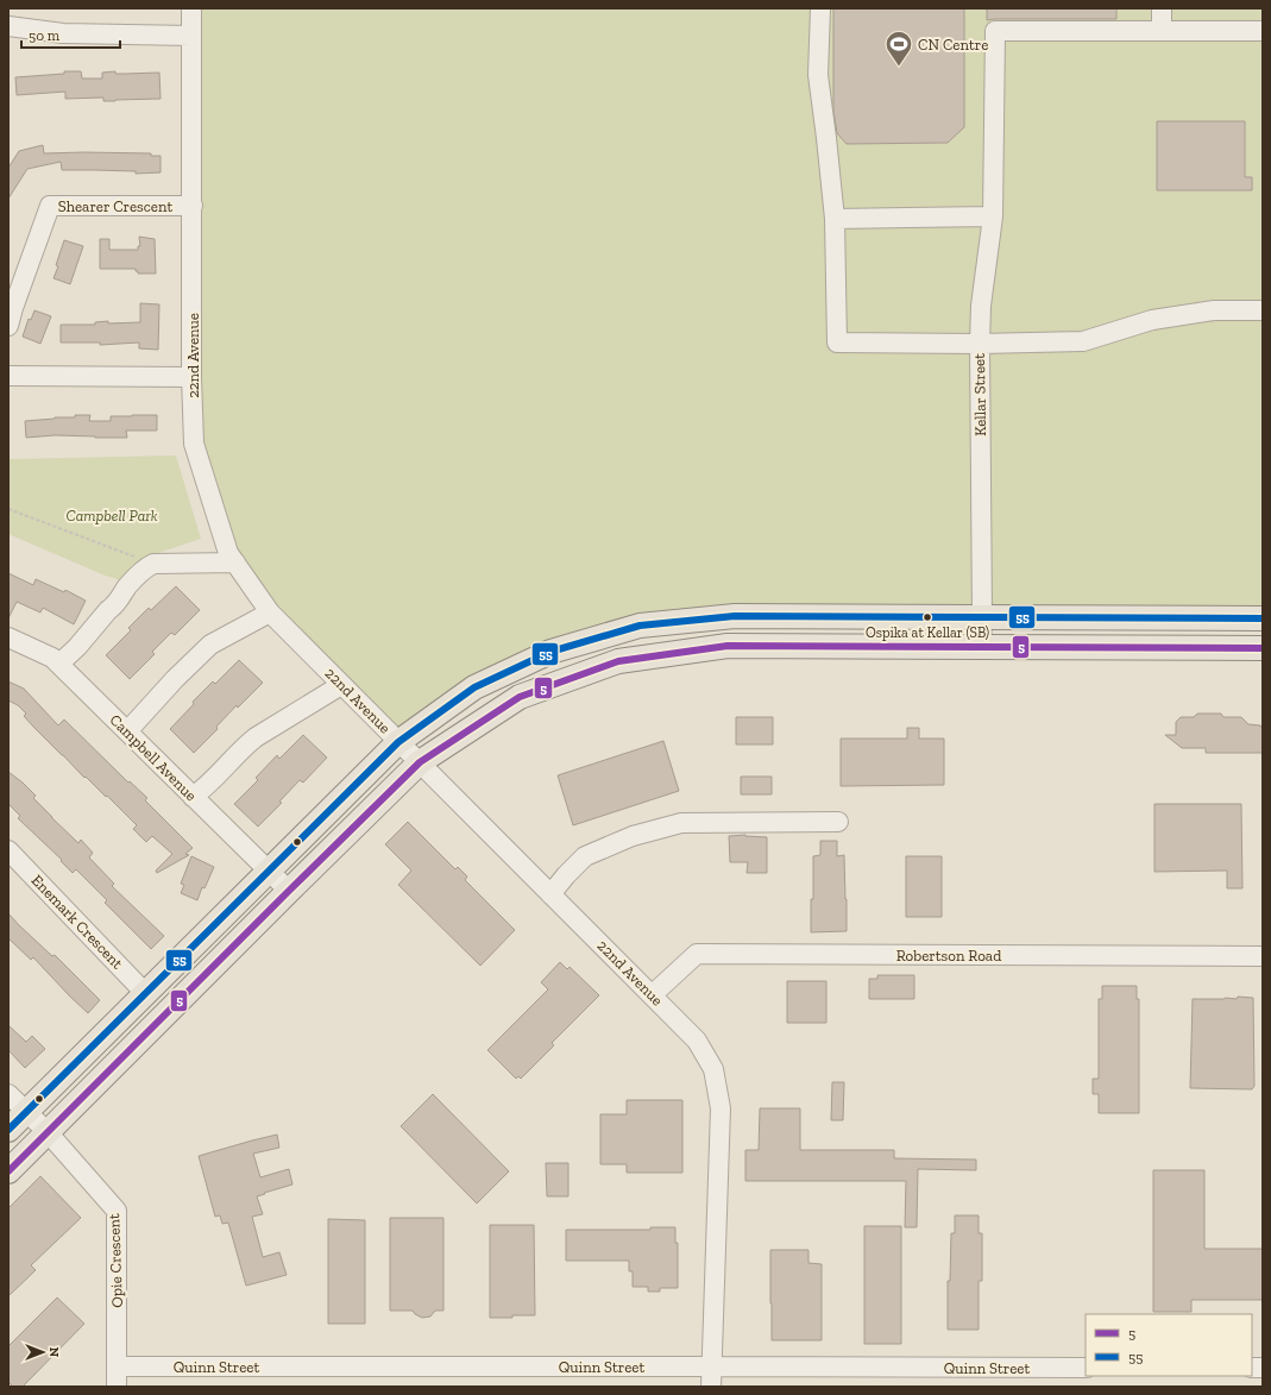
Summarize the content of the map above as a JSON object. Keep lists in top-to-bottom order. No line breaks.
{"streets":{"street":["Shearer Crescent","22nd Avenue","Kellar Street","Campbell Avenue","Enemark Crescent","Robertson Road","Opie Crescent","Quinn Street"]},"crossings":[["Shearer Crescent","22nd Avenue"],["22nd Avenue","Robertson Road"],["22nd Avenue","Quinn Street"],["Opie Crescent","Quinn Street"]],"parks":["Campbell Park"],"places":{"sports":["CN Centre"],"other":["Ospika at Kellar (SB)"]},"lines":["transit line 55","transit line 5"],"legend":["5","55"],"scale_bar":"50 m","north":"right"}
